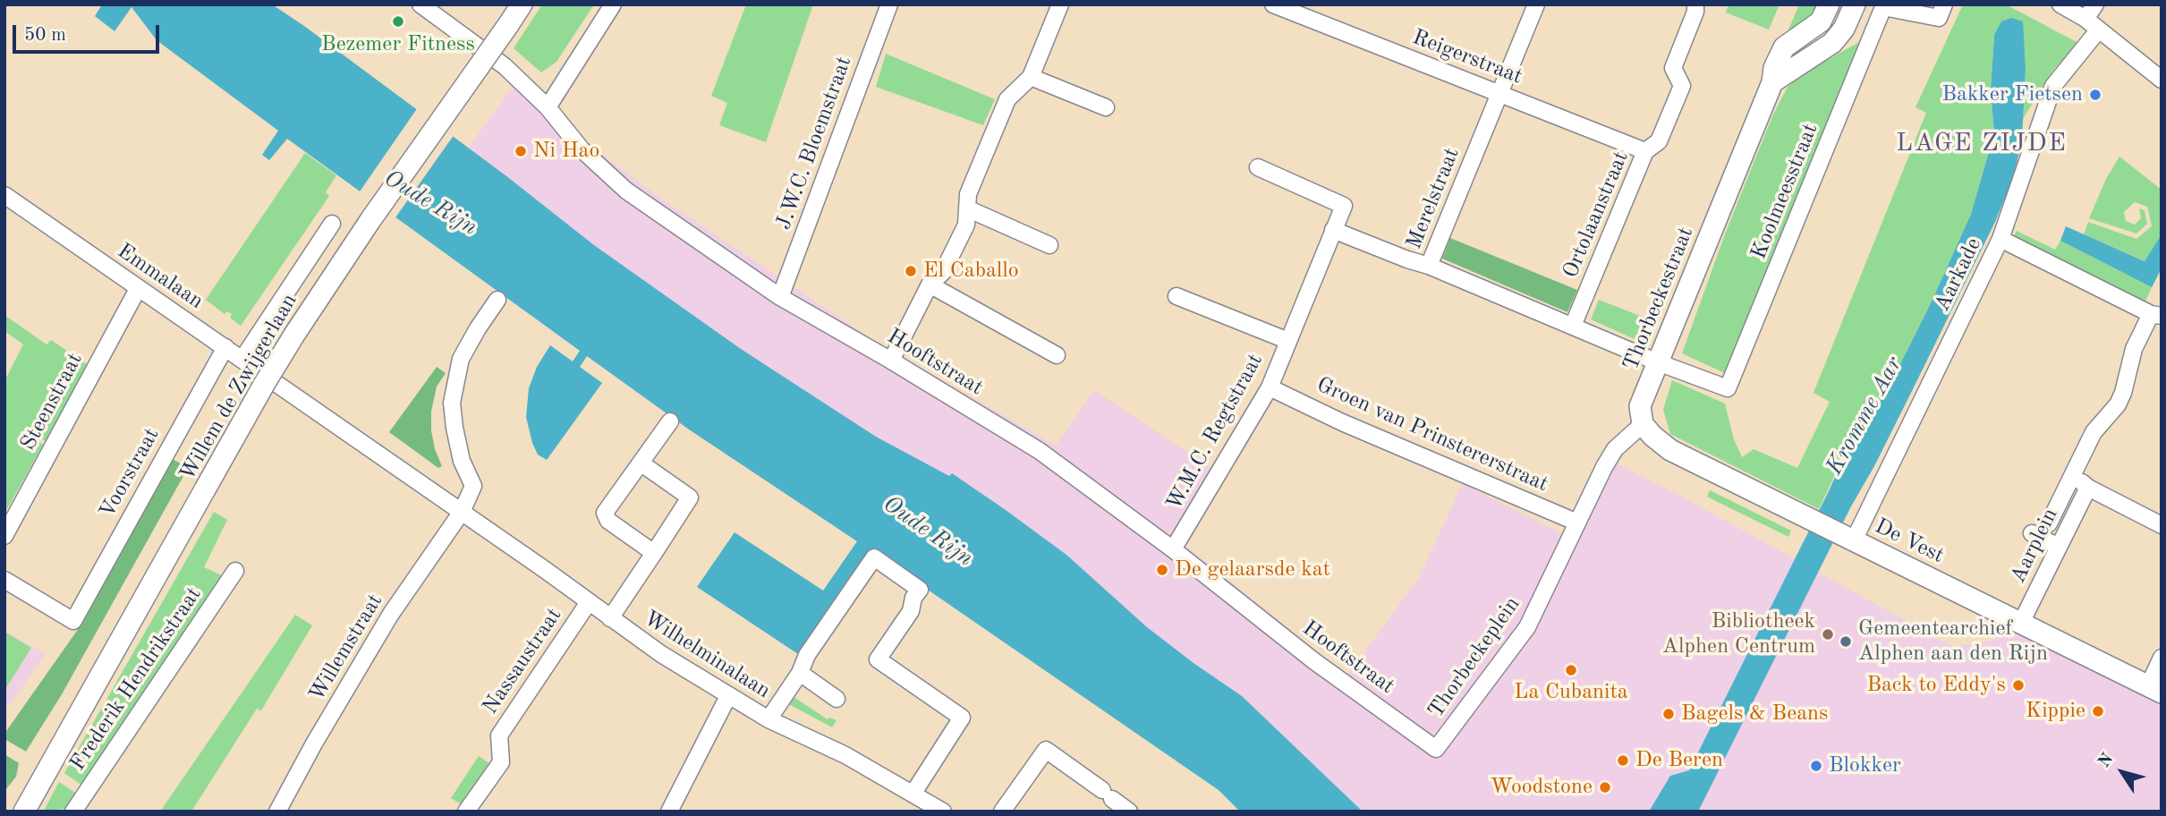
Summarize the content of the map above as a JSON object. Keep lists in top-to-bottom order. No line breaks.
{"streets":{"street":["Reigerstraat","J.W.C. Bloemstraat","Koolmeesstraat","Merelstraat","Ortolaanstraat","Aarkade","Emmalaan","Thorbeckestraat","Hooftstraat","Willem de Zwijgerlaan","Steenstraat","W.M.C. Regtstraat","Groen van Prinstererstraat","Voorstraat","De Vest","Aarplein","Willemstraat","Wilhelminalaan","Thorbeckeplein","Nassaustraat","Frederik Hendrikstraat"]},"crossings":[["Reigerstraat","Merelstraat"],["Reigerstraat","Ortolaanstraat"],["J.W.C. Bloemstraat","Hooftstraat"],["Koolmeesstraat","Thorbeckestraat"],["Merelstraat","Ortolaanstraat"],["Aarkade","De Vest"],["Emmalaan","Steenstraat"],["Emmalaan","Voorstraat"],["Emmalaan","Wilhelminalaan"],["Thorbeckestraat","De Vest"],["Hooftstraat","W.M.C. Regtstraat"],["Hooftstraat","Thorbeckeplein"],["W.M.C. Regtstraat","Groen van Prinstererstraat"],["Groen van Prinstererstraat","Thorbeckeplein"],["De Vest","Aarplein"],["Willemstraat","Wilhelminalaan"],["Wilhelminalaan","Nassaustraat"]],"districts":["LAGE ZIJDE"],"water":["Oude Rijn","Kromme Aar"],"places":["Bezemer Fitness","Bakker Fietsen","Ni Hao","El Caballo","De gelaarsde kat","Bibliotheek Alphen Centrum","Gemeentearchief Alphen aan den Rijn","La Cubanita","Back to Eddy's","Kippie","Bagels & Beans","De Beren","Blokker","Woodstone"],"scale_bar":"50 m","north":"top left"}
